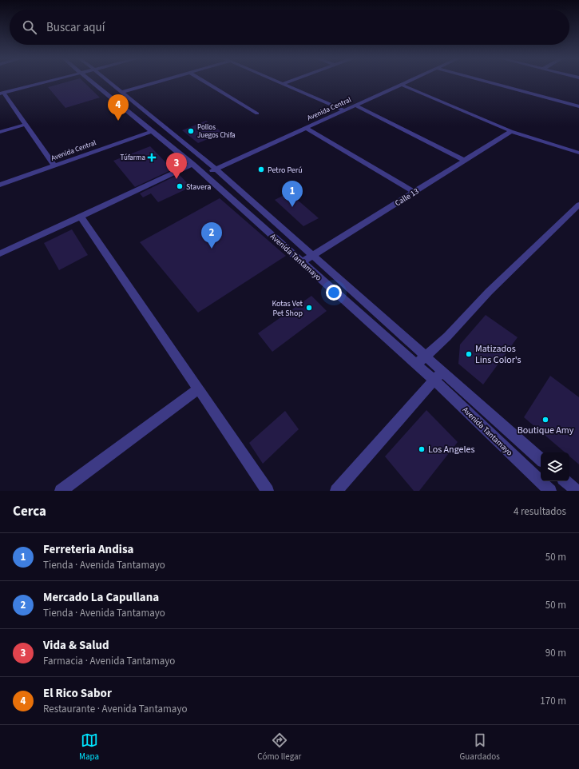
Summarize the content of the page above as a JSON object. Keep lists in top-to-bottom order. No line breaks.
{"streets":{"street":["Avenida Central","Calle 13","Avenida Tantamayo"]},"crossings":[["Avenida Central","Avenida Tantamayo"],["Calle 13","Avenida Tantamayo"]],"places":{"other":["Pollos Juegos Chifa","Petro Perú","Stavera","Kotas Vet Pet Shop","Matizados Lins Color's","Boutique Amy","Los Angeles"],"health":["Túfarma"]},"page":{"search":"Buscar aquí","pins":["4","3","1","2"],"heading":["Cerca","4 resultados"],"list":[{"mark":"1","name":"Ferreteria Andisa","note":"Tienda · Avenida Tantamayo","value":"50 m"},{"mark":"2","name":"Mercado La Capullana","note":"Tienda · Avenida Tantamayo","value":"50 m"},{"mark":"3","name":"Vida & Salud","note":"Farmacia · Avenida Tantamayo","value":"90 m"},{"mark":"4","name":"El Rico Sabor","note":"Restaurante · Avenida Tantamayo","value":"170 m"}],"nav":["Mapa","Cómo llegar","Guardados"]}}
